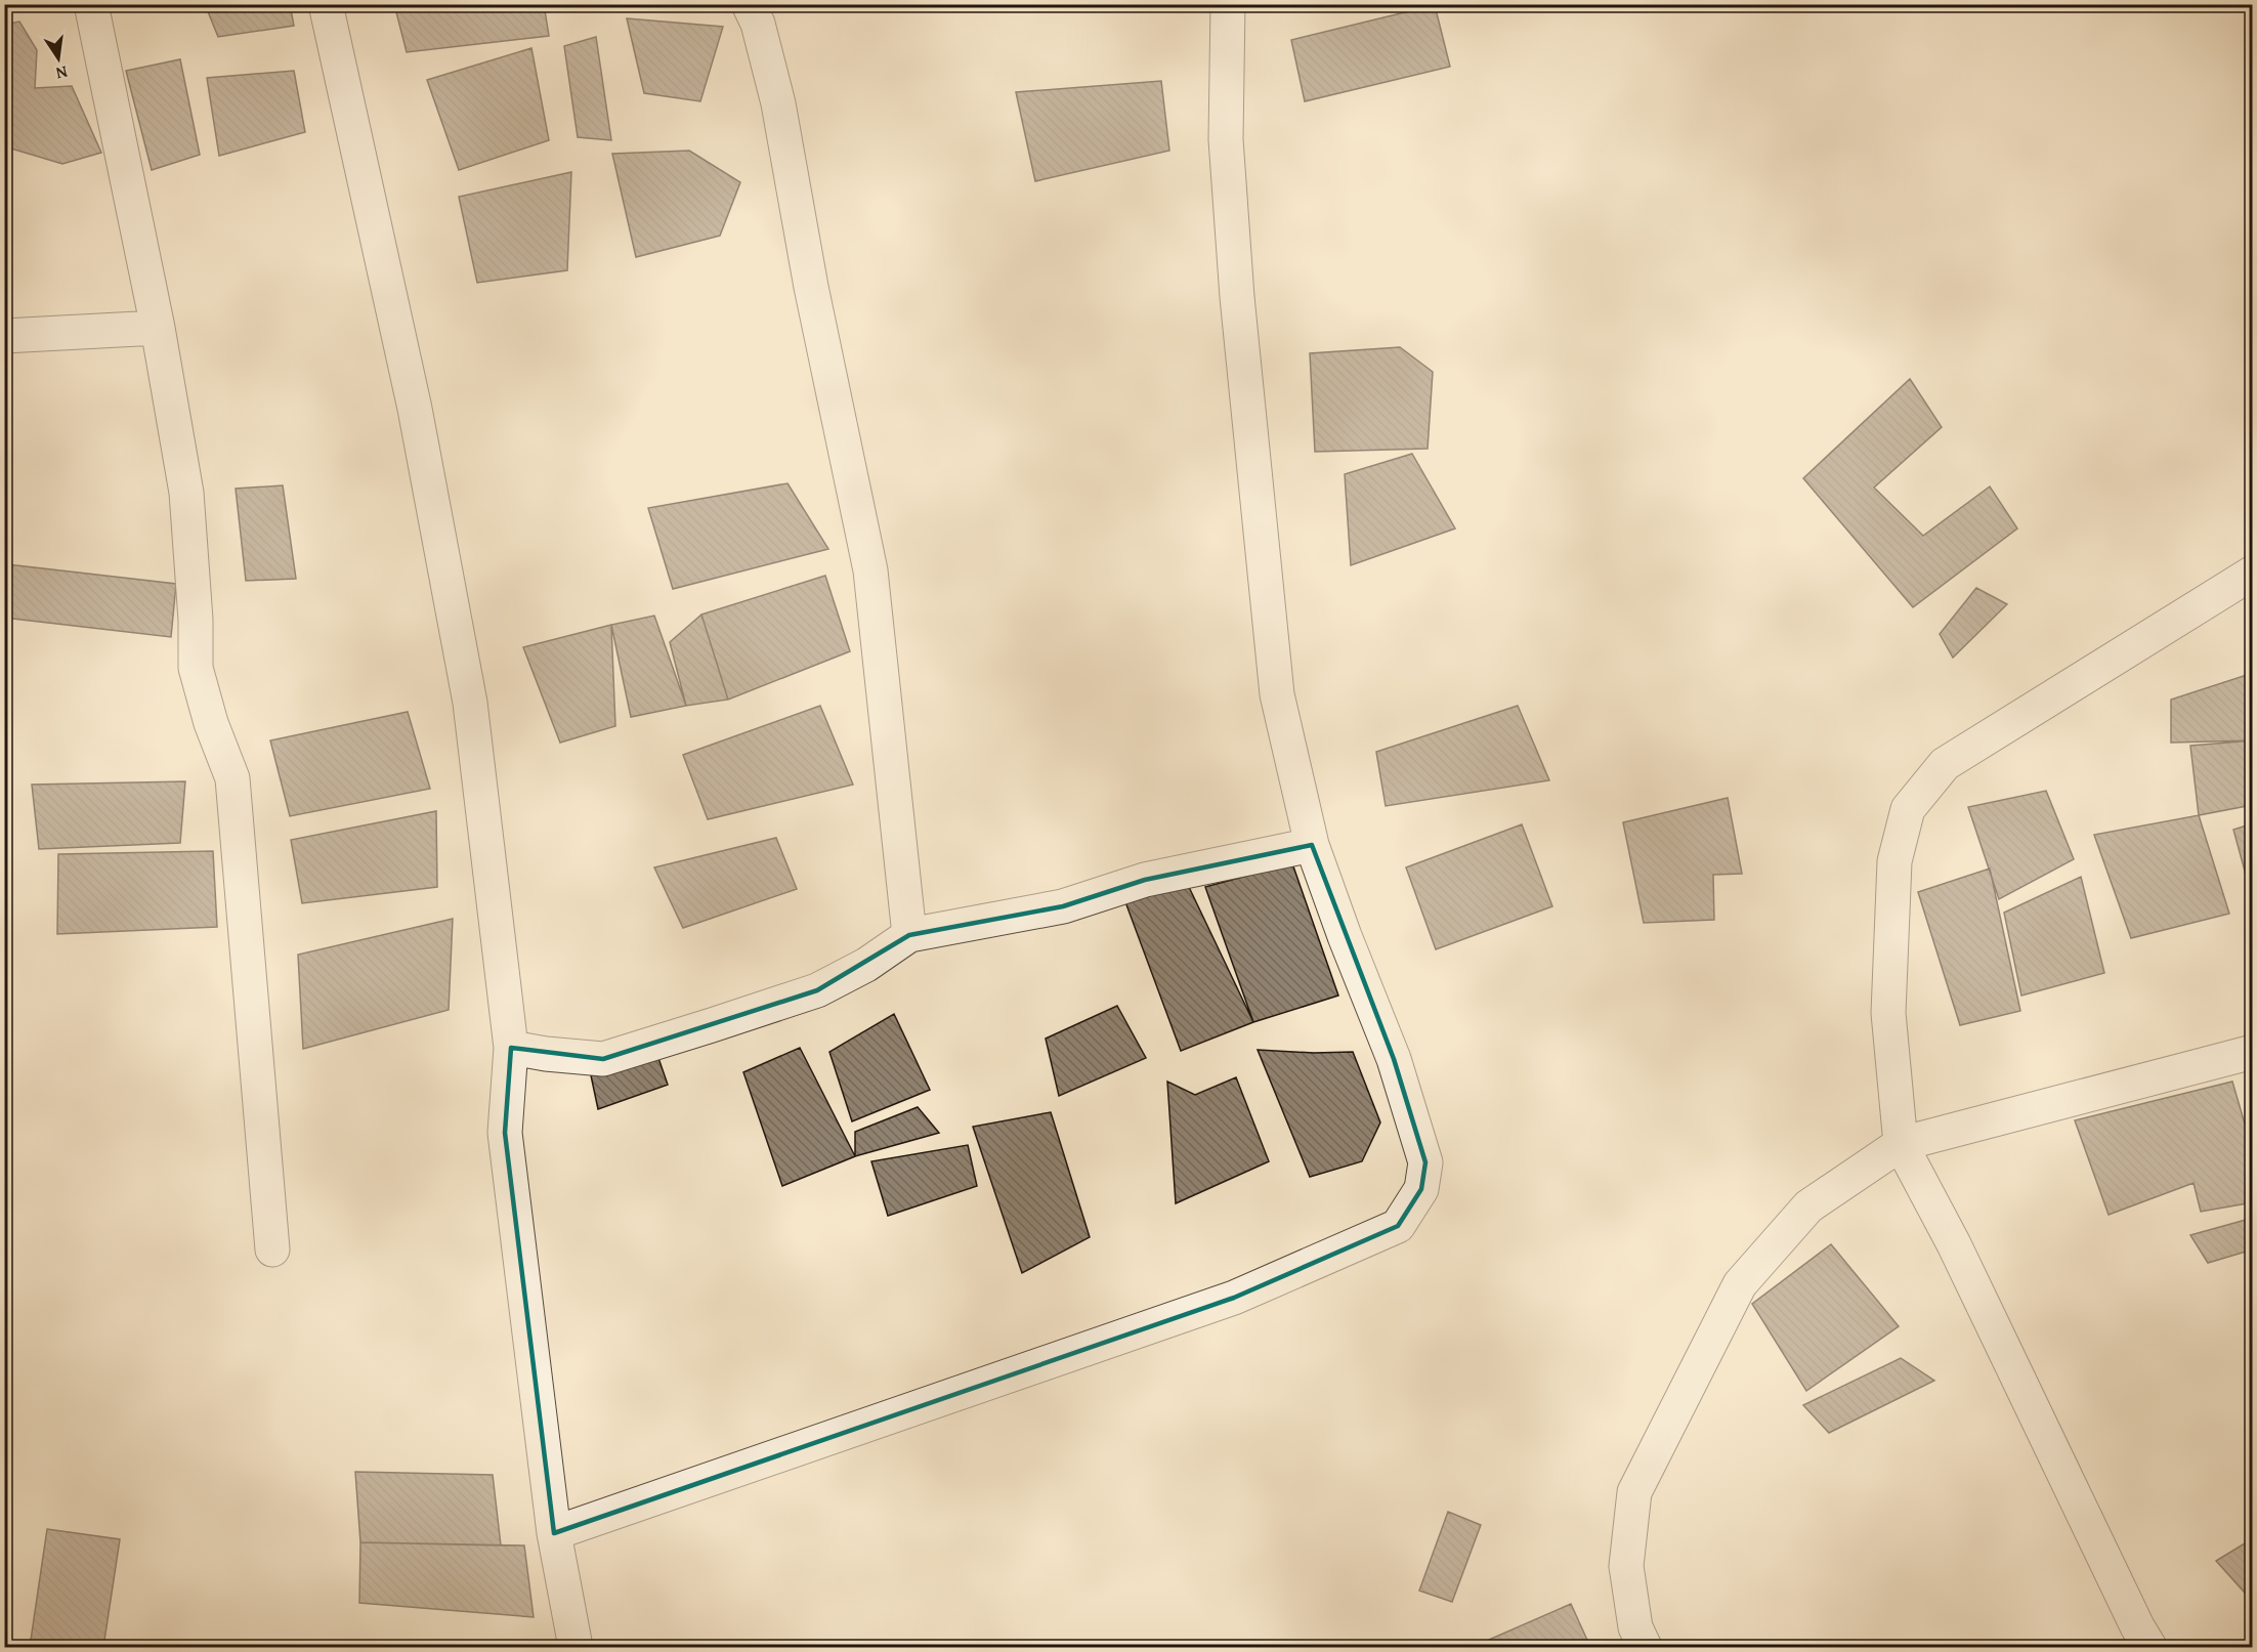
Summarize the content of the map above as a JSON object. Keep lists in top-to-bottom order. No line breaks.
{"north":"bottom"}
